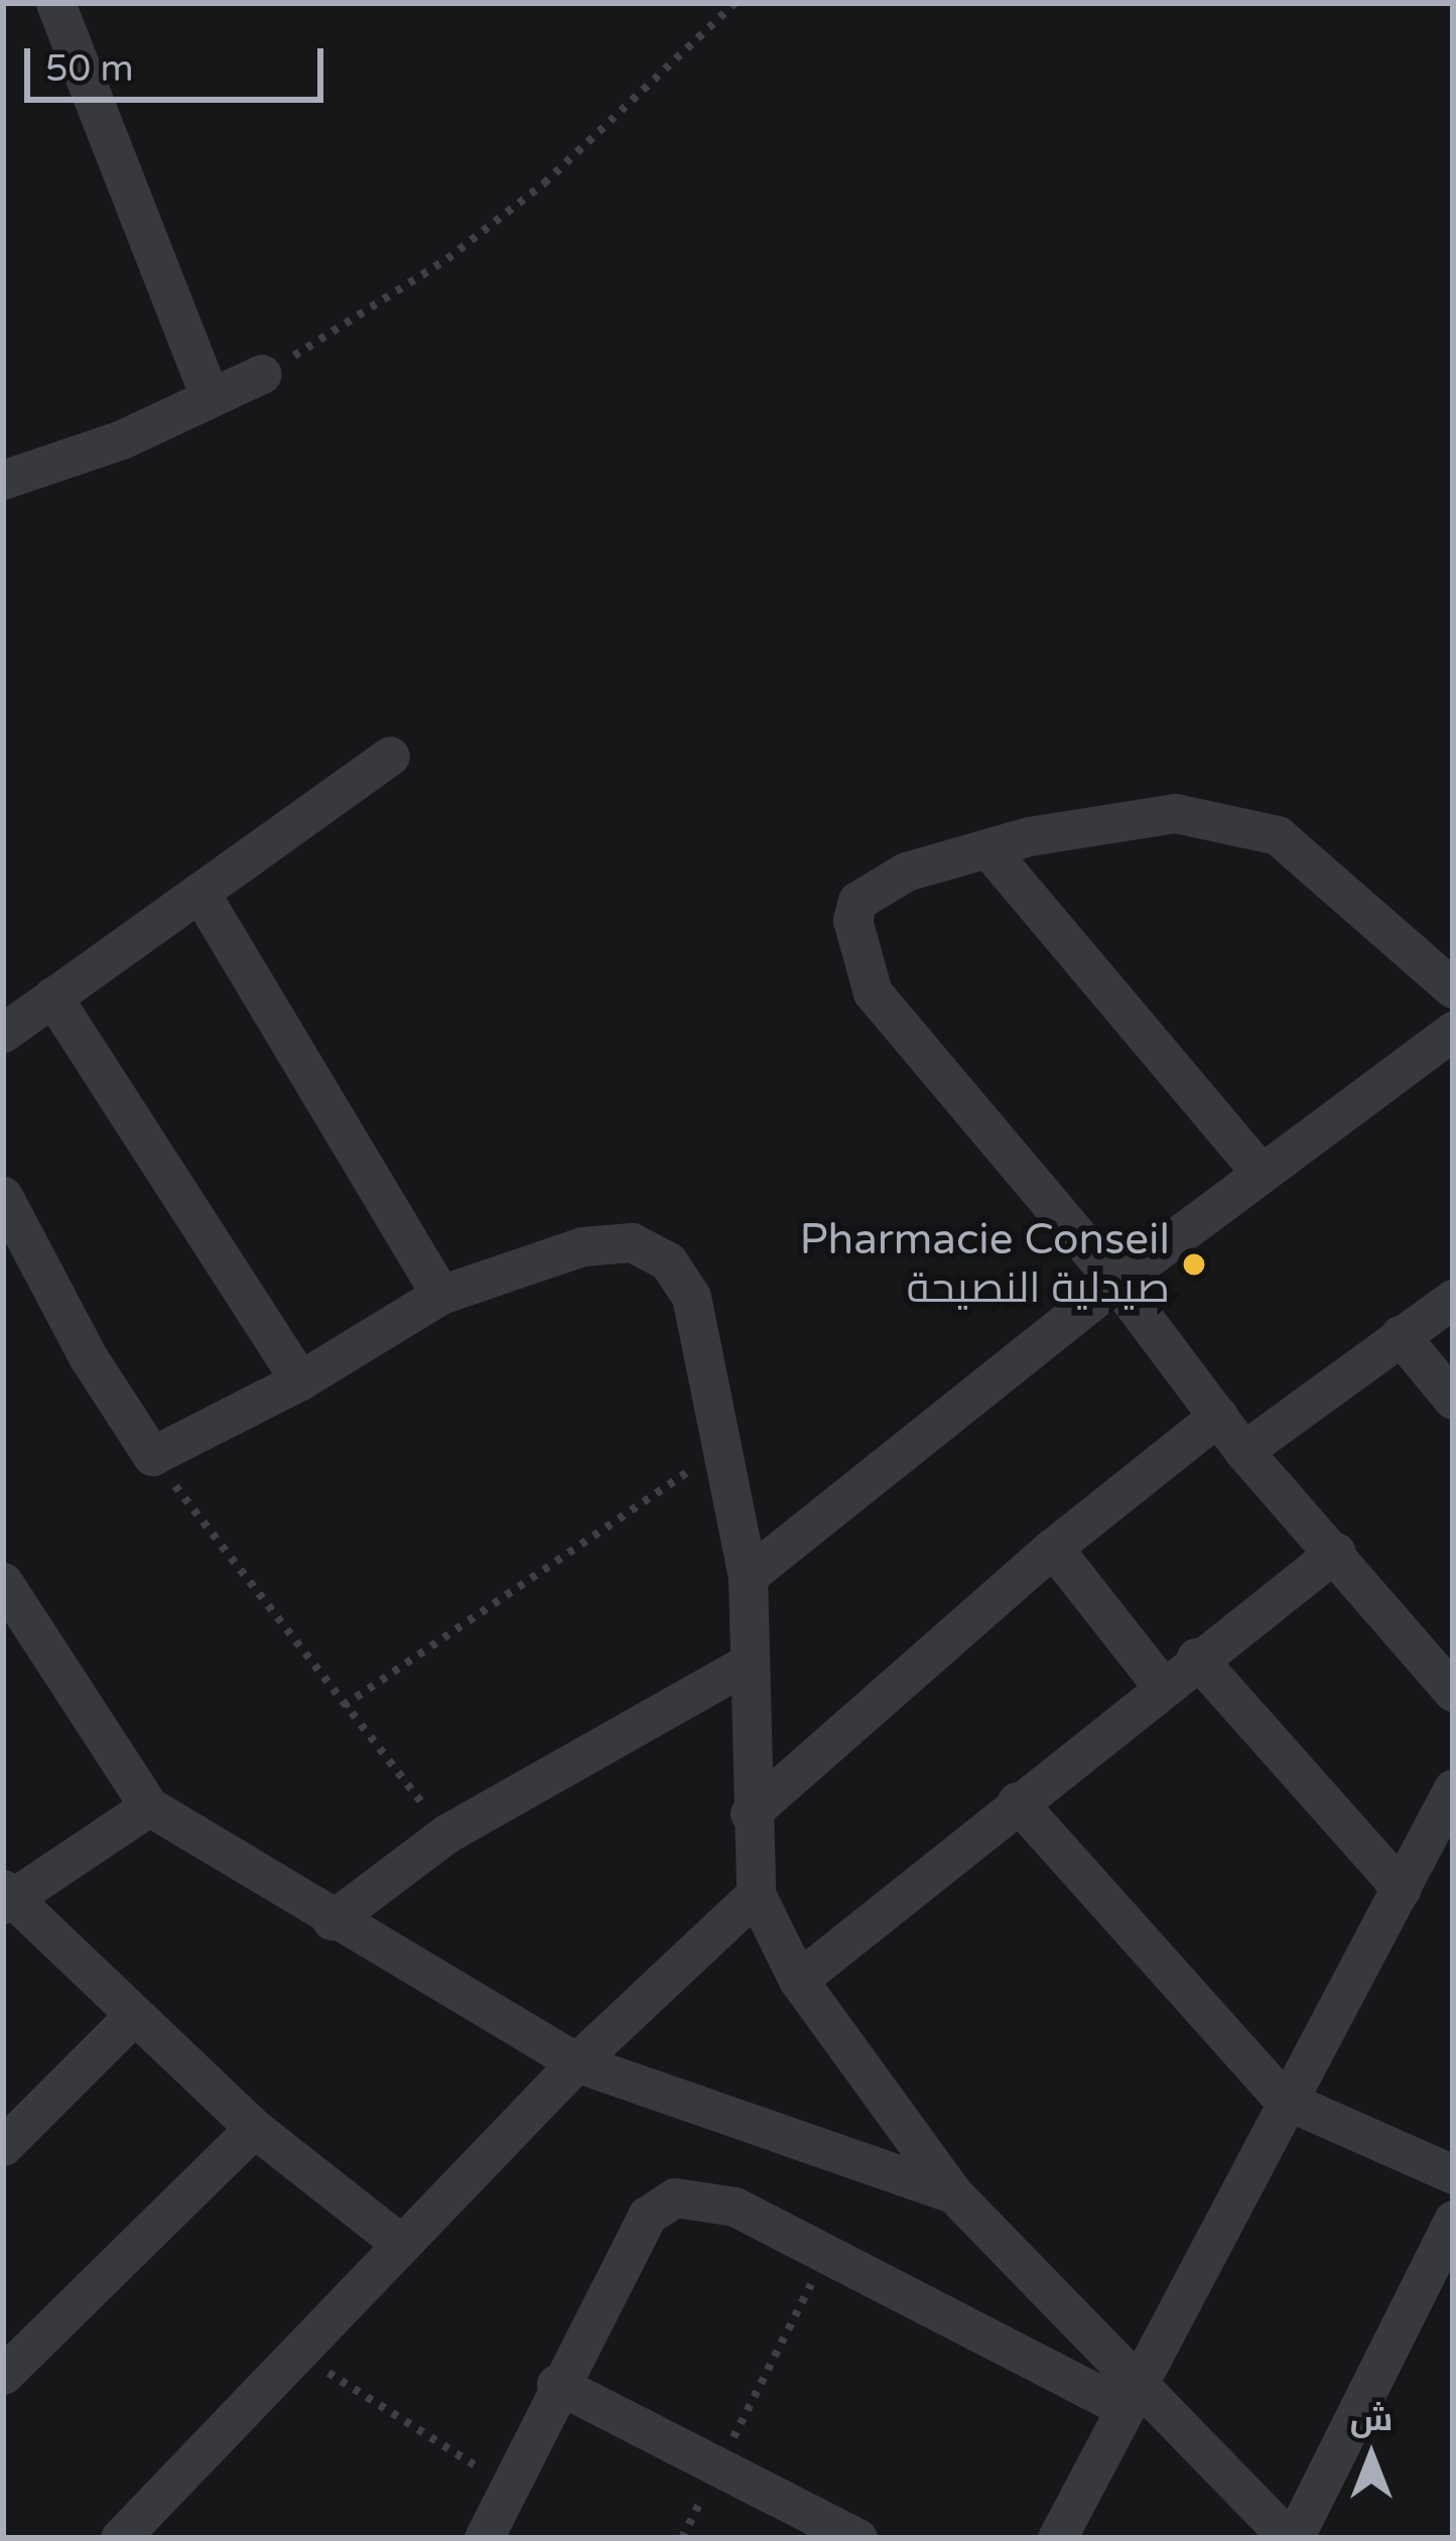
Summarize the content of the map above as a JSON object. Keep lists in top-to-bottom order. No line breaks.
{"places":["Pharmacie Conseil صيدلية النصيحة"],"scale_bar":"50 m","north":"top"}
